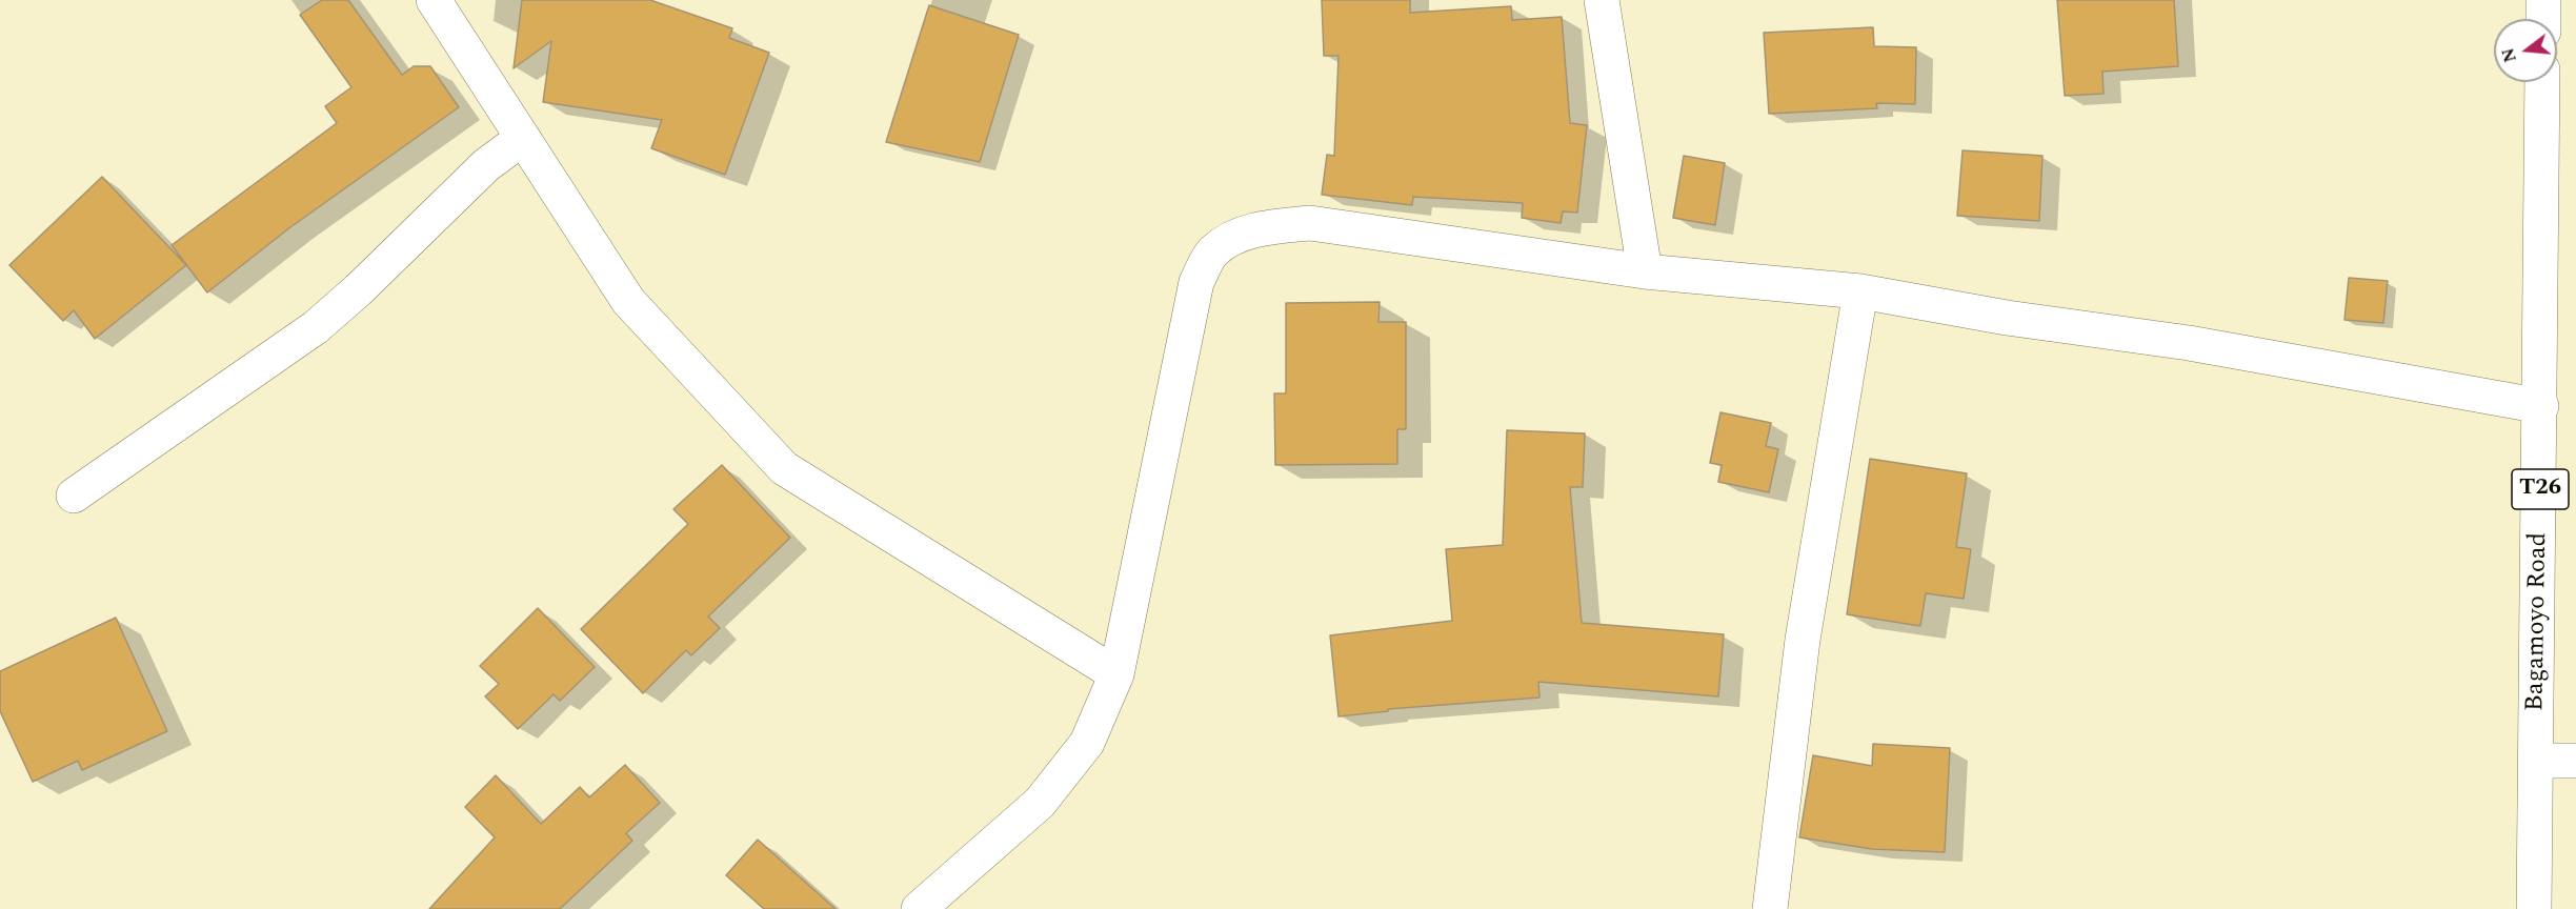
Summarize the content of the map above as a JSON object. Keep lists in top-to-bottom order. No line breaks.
{"streets":{"main road":["T26","Bagamoyo Road"]},"north":"left"}
